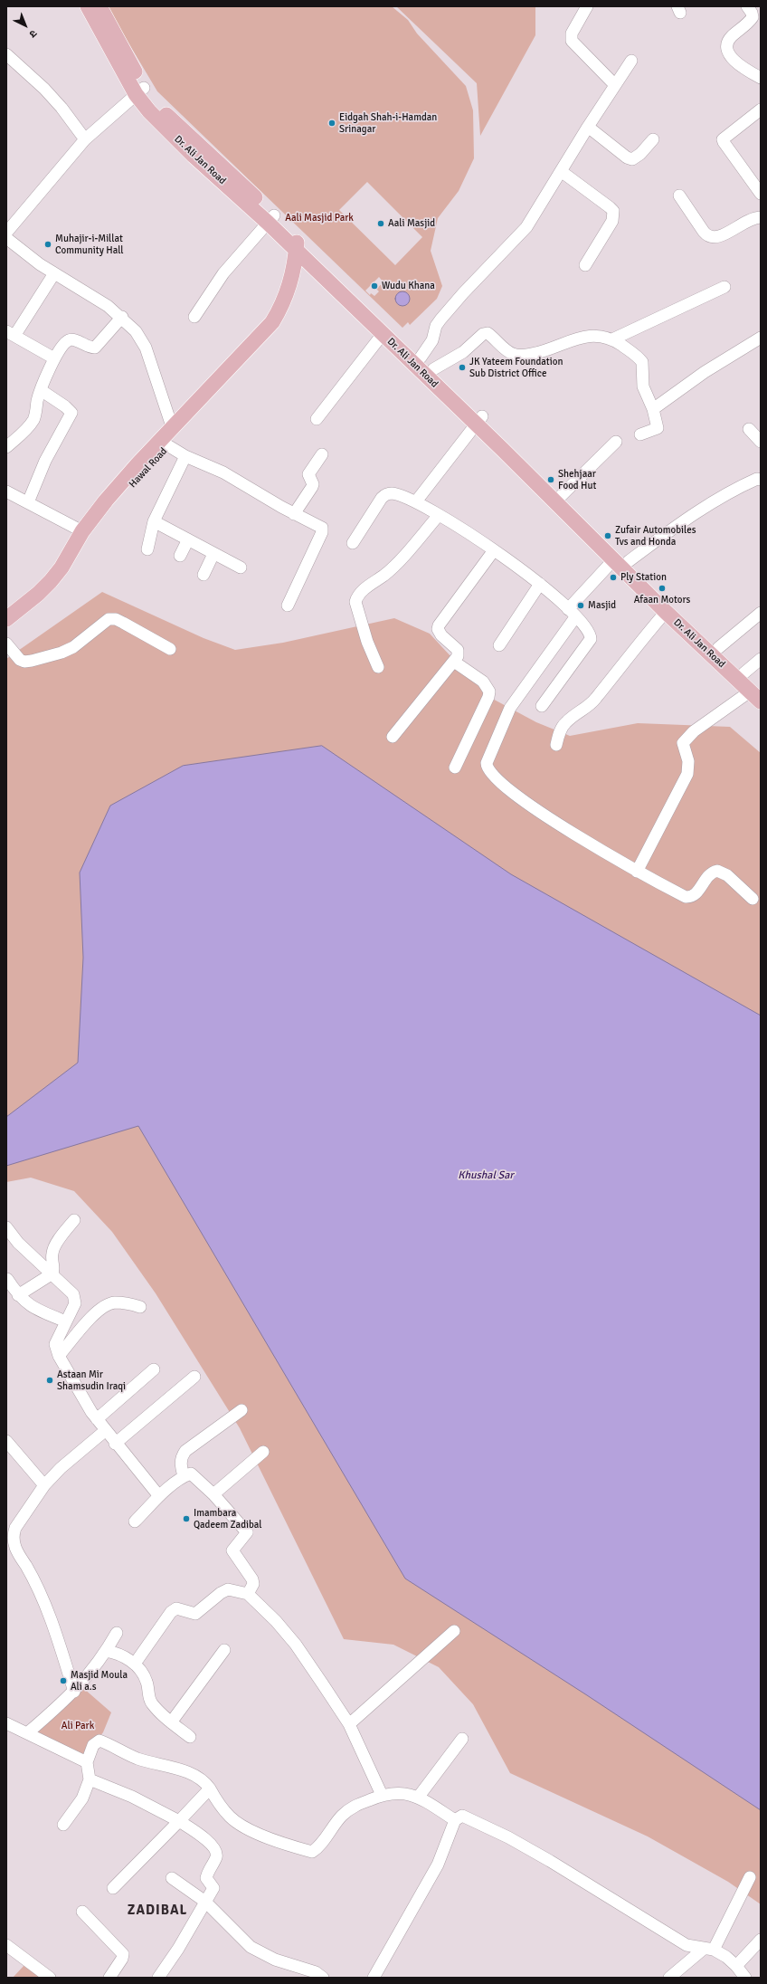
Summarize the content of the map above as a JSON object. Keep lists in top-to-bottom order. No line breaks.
{"streets":{"main road":["Dr. Ali Jan Road","Hawal Road"]},"crossings":[["Dr. Ali Jan Road","Hawal Road"]],"districts":["ZADIBAL"],"water":["Khushal Sar"],"parks":["Aali Masjid Park","Ali Park"],"places":["Eidgah Shah-i-Hamdan Srinagar","Aali Masjid","Muhajir-i-Millat Community Hall","Wudu Khana","JK Yateem Foundation Sub District Office","Shehjaar Food Hut","Zufair Automobiles Tvs and Honda","Ply Station","Afaan Motors","Masjid","Astaan Mir Shamsudin Iraqi","Imambara Qadeem Zadibal","Masjid Moula Ali a.s"],"north":"bottom right"}
